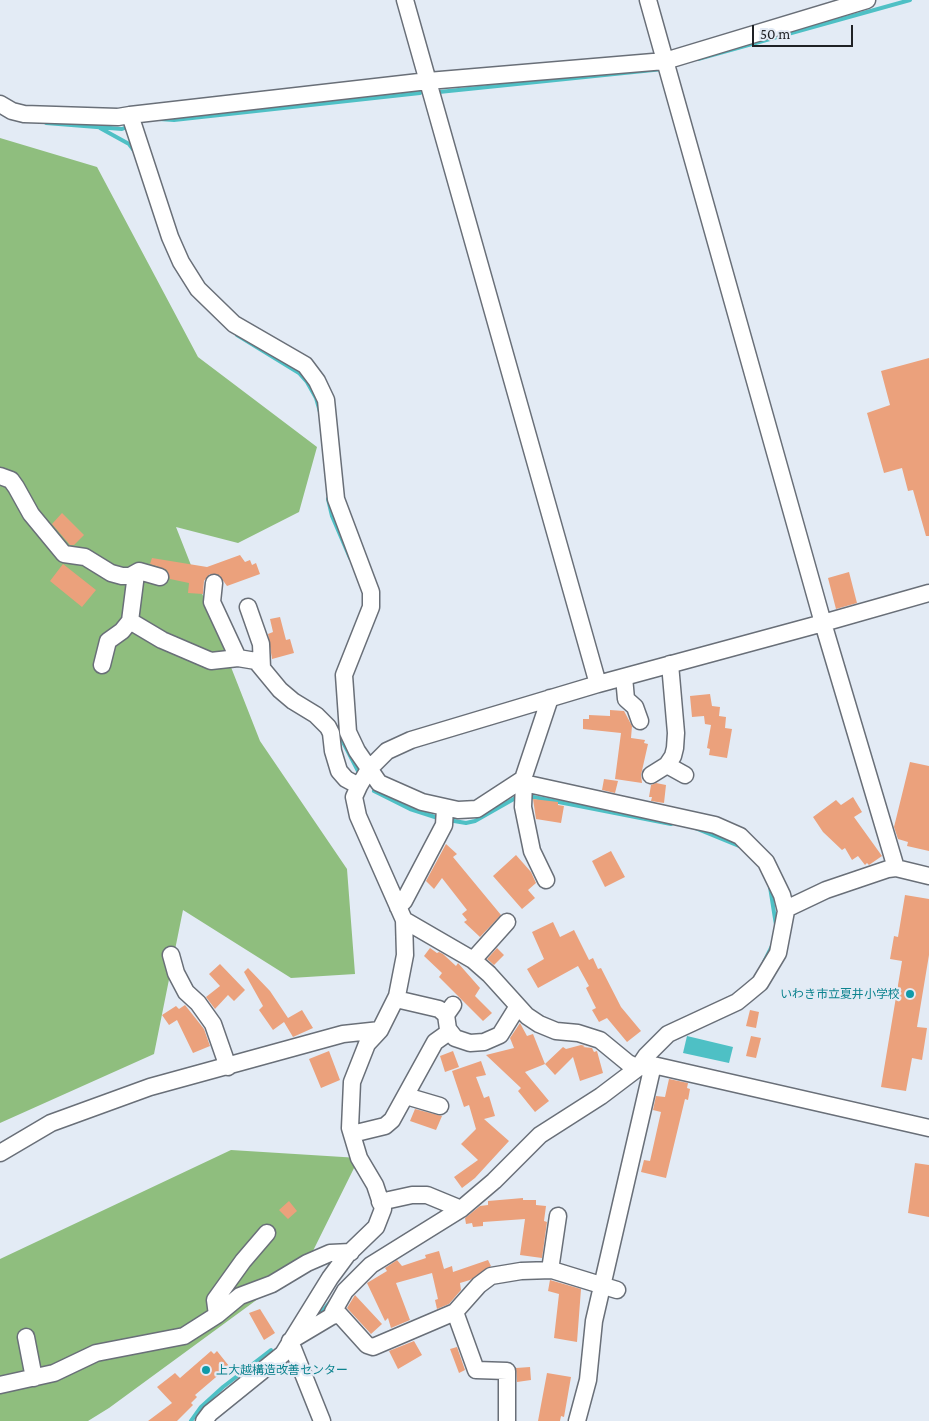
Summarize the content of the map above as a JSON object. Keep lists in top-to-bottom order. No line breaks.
{"places":["いわき市立夏井小学校","上大越構造改善センター"],"scale_bar":"50 m"}
